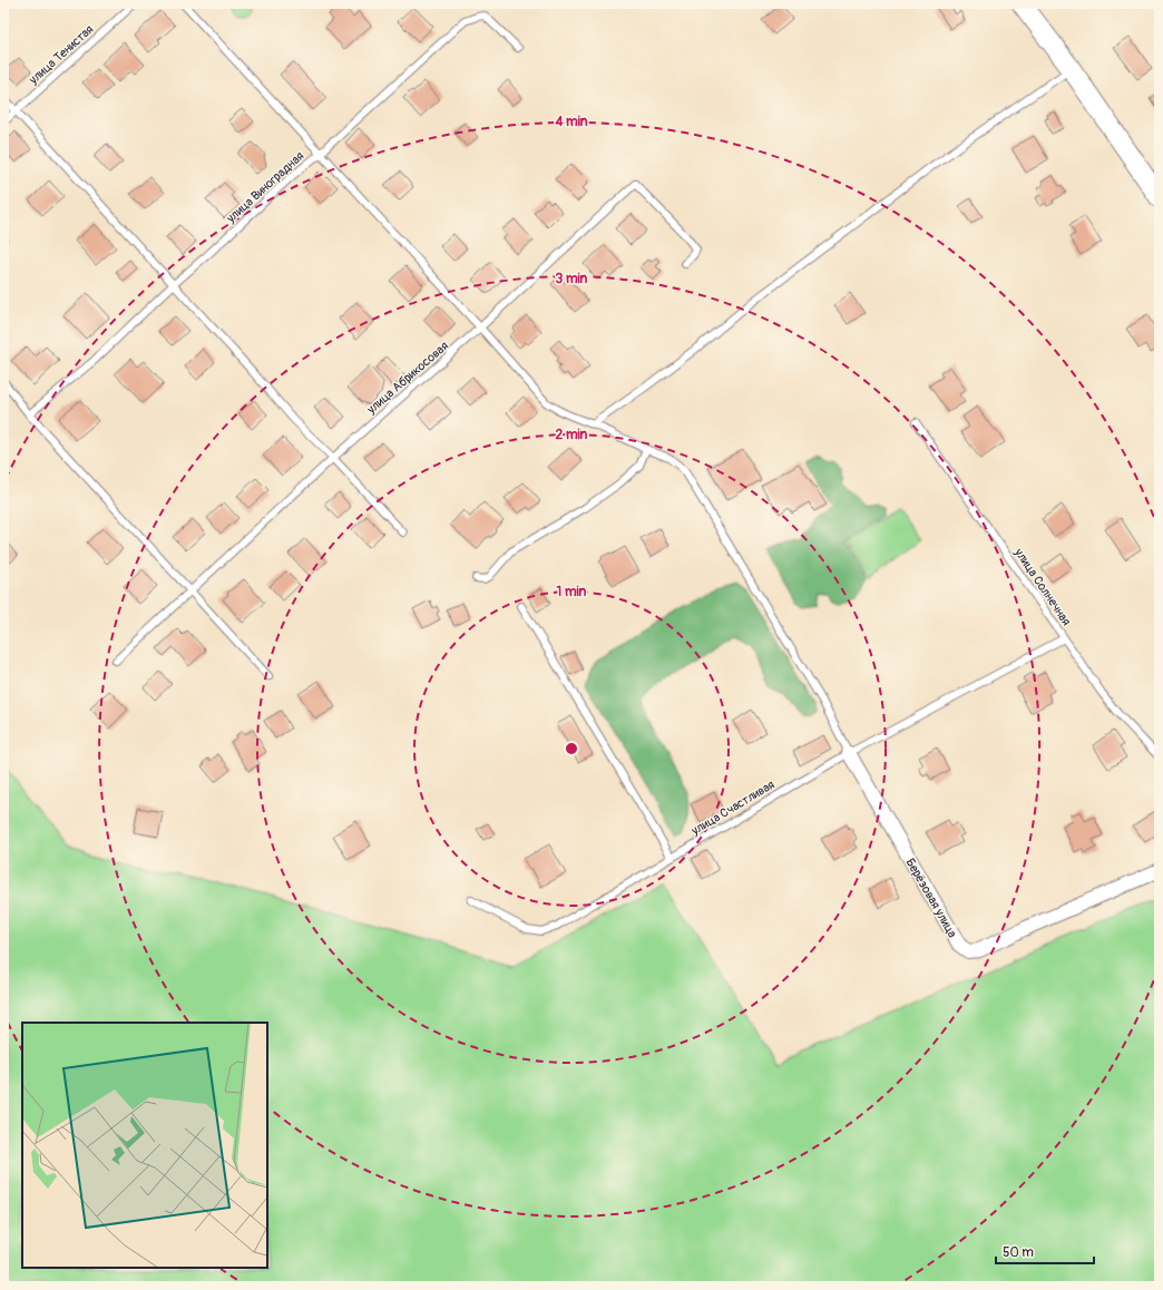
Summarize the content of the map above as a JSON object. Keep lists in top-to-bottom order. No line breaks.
{"streets":{"street":["Берёзовая улица"],"lane":["улица Тенистая","улица Виноградная","улица Абрикосовая","улица Солнечная","улица Счастливая"]},"crossings":[["улица Солнечная","улица Счастливая"],["улица Счастливая","Берёзовая улица"]],"scale_bar":"50 m","rings":["4 min","3 min","2 min","1 min"]}
